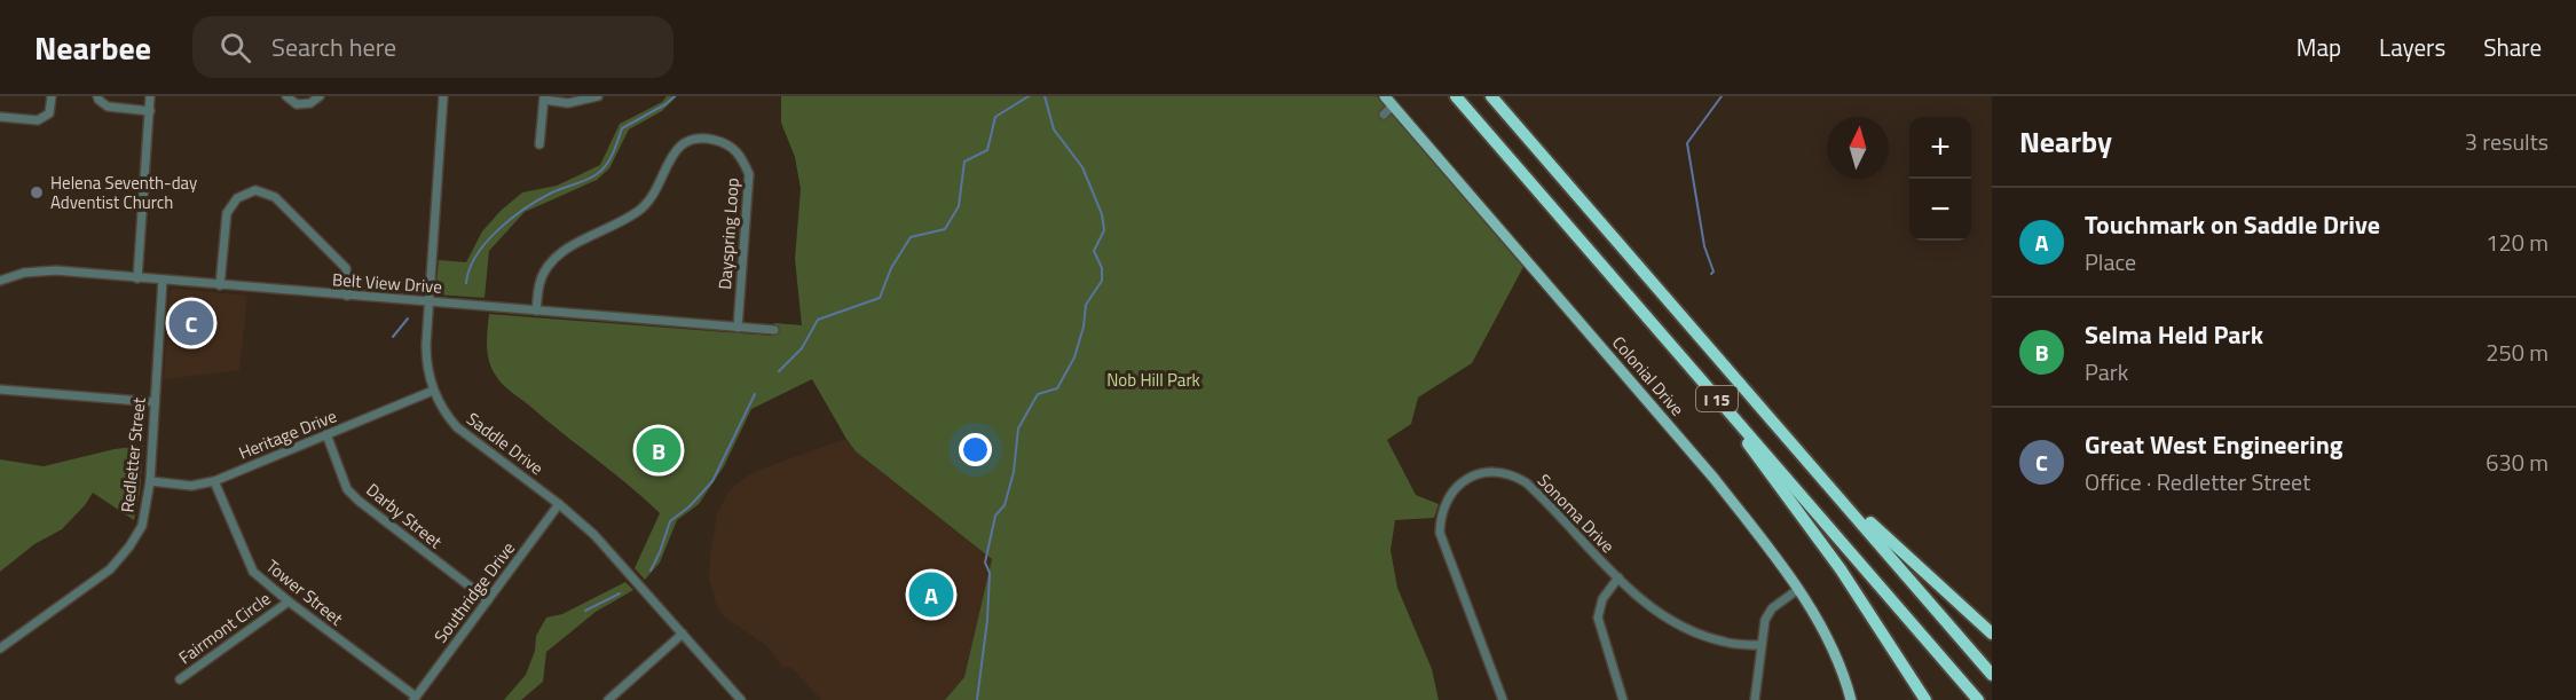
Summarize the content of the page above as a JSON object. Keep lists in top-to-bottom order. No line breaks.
{"streets":{"highway":["I 15"],"main road":["Colonial Drive"],"street":["Dayspring Loop","Belt View Drive","Heritage Drive","Saddle Drive","Redletter Street","Sonoma Drive","Darby Street","Tower Street","Southridge Drive","Fairmont Circle"]},"crossings":[["Dayspring Loop","Belt View Drive"],["Belt View Drive","Saddle Drive"],["Belt View Drive","Redletter Street"],["Heritage Drive","Saddle Drive"],["Heritage Drive","Redletter Street"],["Heritage Drive","Darby Street"],["Heritage Drive","Tower Street"],["Saddle Drive","Southridge Drive"],["Darby Street","Southridge Drive"],["Tower Street","Southridge Drive"],["Tower Street","Fairmont Circle"]],"parks":["Nob Hill Park"],"places":["Helena Seventh-day Adventist Church"],"north":"top","page":{"header":"Nearbee","search":"Search here","nav":["Map","Layers","Share"],"heading":["Nearby","3 results"],"map_buttons":["+","−"],"list":[{"mark":"A","name":"Touchmark on Saddle Drive","note":"Place","value":"120 m"},{"mark":"B","name":"Selma Held Park","note":"Park","value":"250 m"},{"mark":"C","name":"Great West Engineering","note":"Office · Redletter Street","value":"630 m"}],"pins":["C","B","A"]}}
